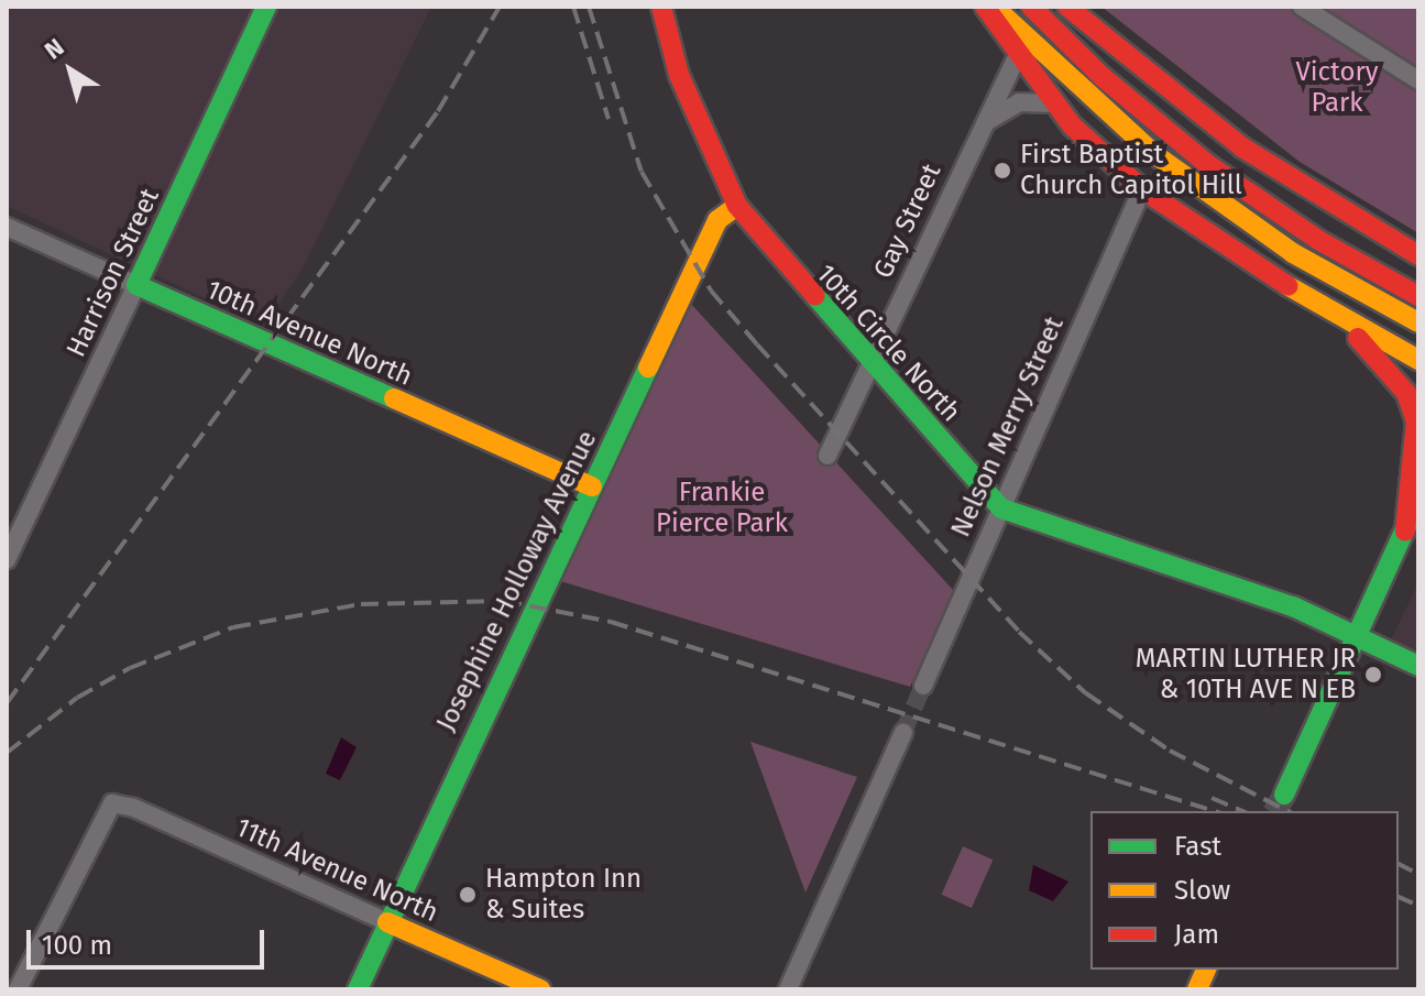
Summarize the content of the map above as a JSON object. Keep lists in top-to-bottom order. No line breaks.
{"streets":{"street":["Gay Street","Harrison Street","10th Avenue North","10th Circle North","Nelson Merry Street","Josephine Holloway Avenue","11th Avenue North"]},"crossings":[["Gay Street","10th Circle North"],["Harrison Street","10th Avenue North"],["10th Avenue North","Josephine Holloway Avenue"],["10th Circle North","Nelson Merry Street"],["10th Circle North","Josephine Holloway Avenue"],["Josephine Holloway Avenue","11th Avenue North"]],"parks":["Victory Park","Frankie Pierce Park"],"places":["First Baptist Church Capitol Hill","MARTIN LUTHER JR & 10TH AVE N EB","Hampton Inn & Suites"],"legend":["Fast","Slow","Jam"],"scale_bar":"100 m","north":"top left"}
